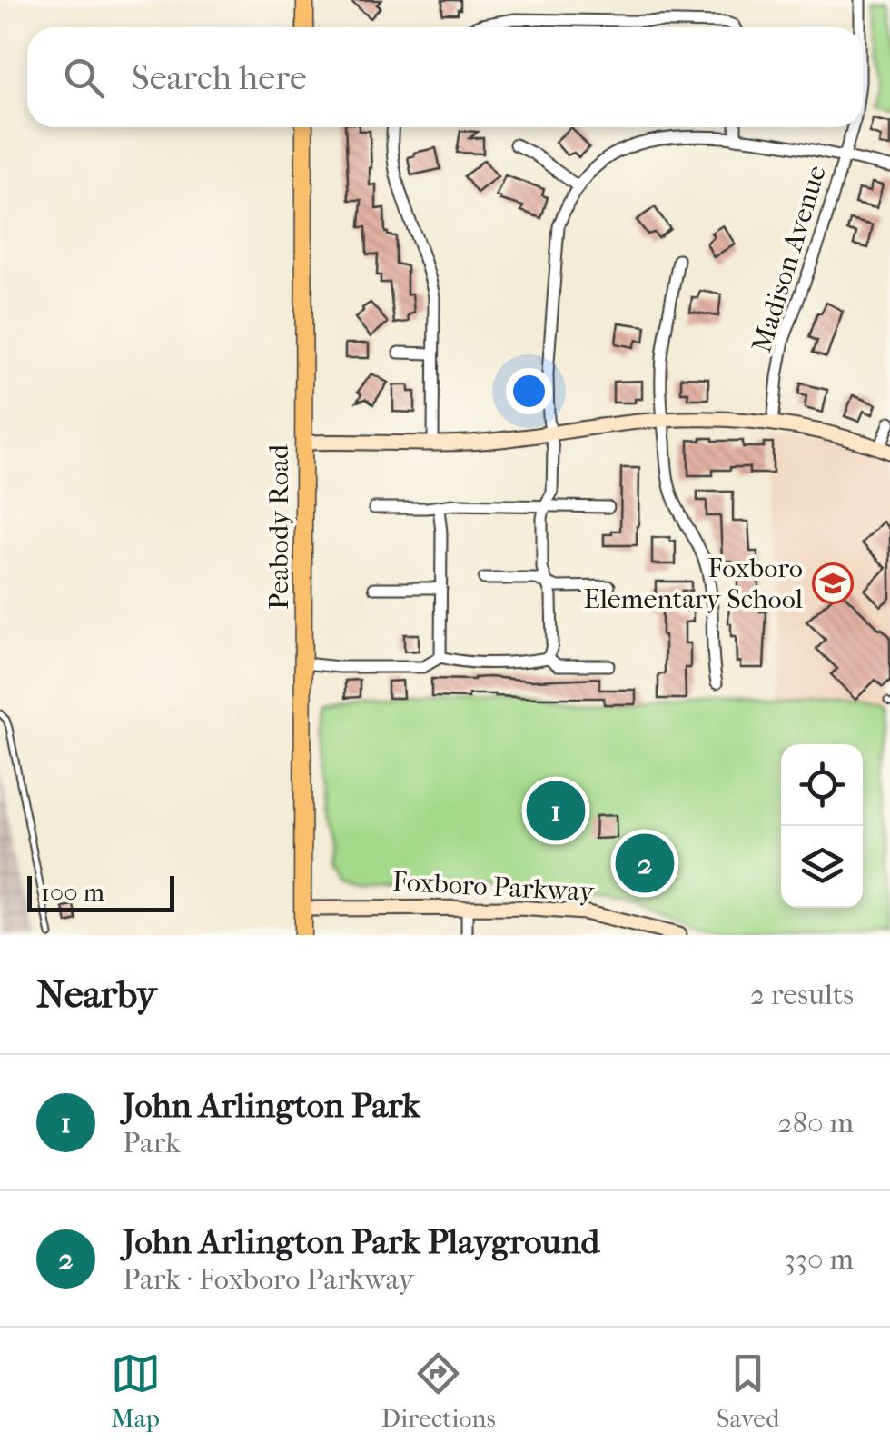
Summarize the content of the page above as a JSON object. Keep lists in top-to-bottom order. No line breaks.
{"streets":{"main road":["Peabody Road"],"street":["Madison Avenue","Foxboro Parkway"]},"crossings":[["Peabody Road","Foxboro Parkway"]],"places":{"school or university":["Foxboro Elementary School"]},"scale_bar":"100 m","page":{"search":"Search here","pins":["1","2"],"scale":"100 m","heading":["Nearby","2 results"],"list":[{"mark":"1","name":"John Arlington Park","note":"Park","value":"280 m"},{"mark":"2","name":"John Arlington Park Playground","note":"Park · Foxboro Parkway","value":"330 m"}],"nav":["Map","Directions","Saved"]}}
